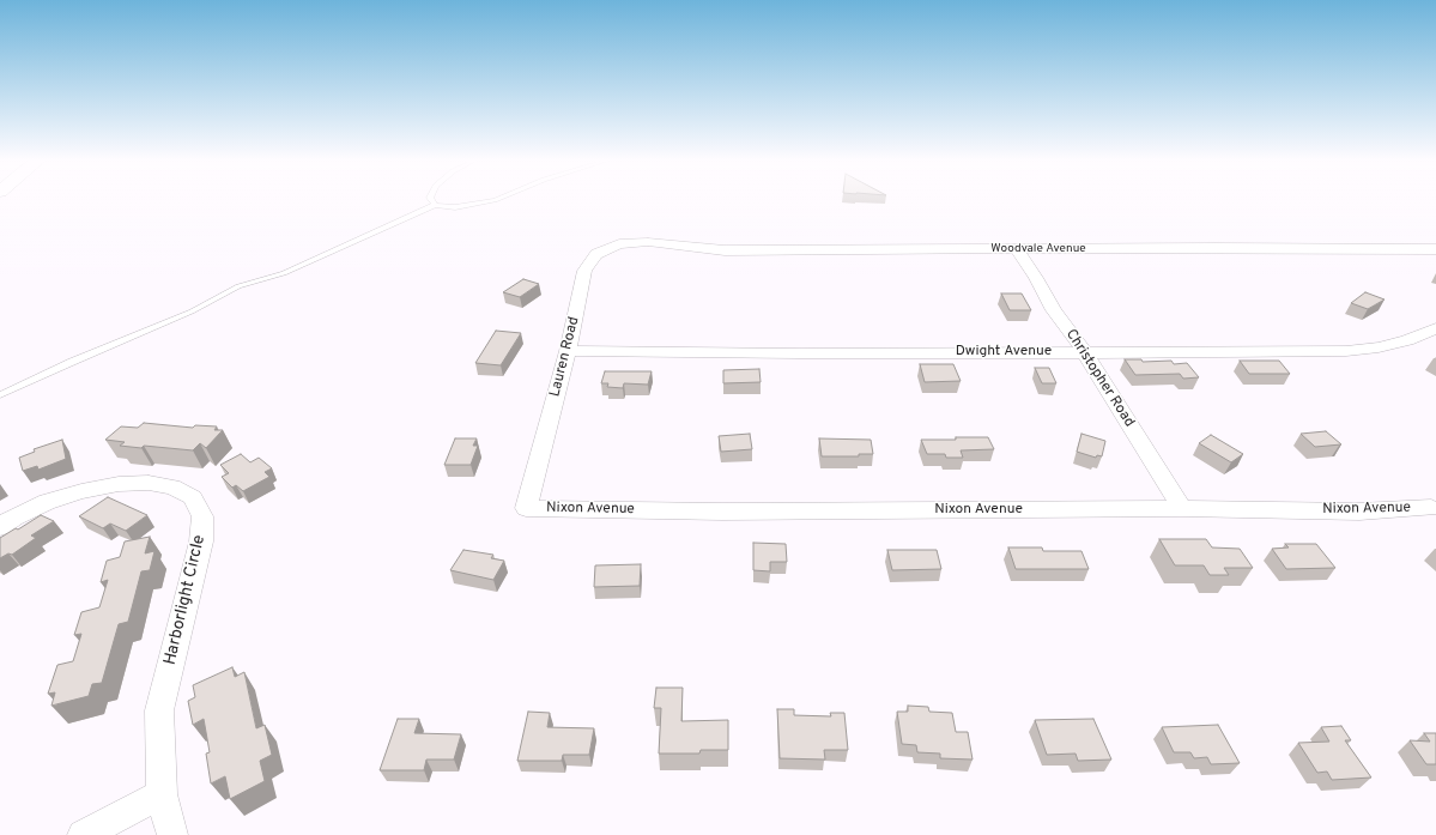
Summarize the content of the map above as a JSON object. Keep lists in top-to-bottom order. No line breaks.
{"streets":{"street":["Woodvale Avenue","Dwight Avenue","Lauren Road","Christopher Road","Nixon Avenue","Harborlight Circle"]},"crossings":[["Woodvale Avenue","Lauren Road"],["Woodvale Avenue","Christopher Road"],["Dwight Avenue","Lauren Road"],["Dwight Avenue","Christopher Road"],["Lauren Road","Nixon Avenue"],["Christopher Road","Nixon Avenue"]]}
